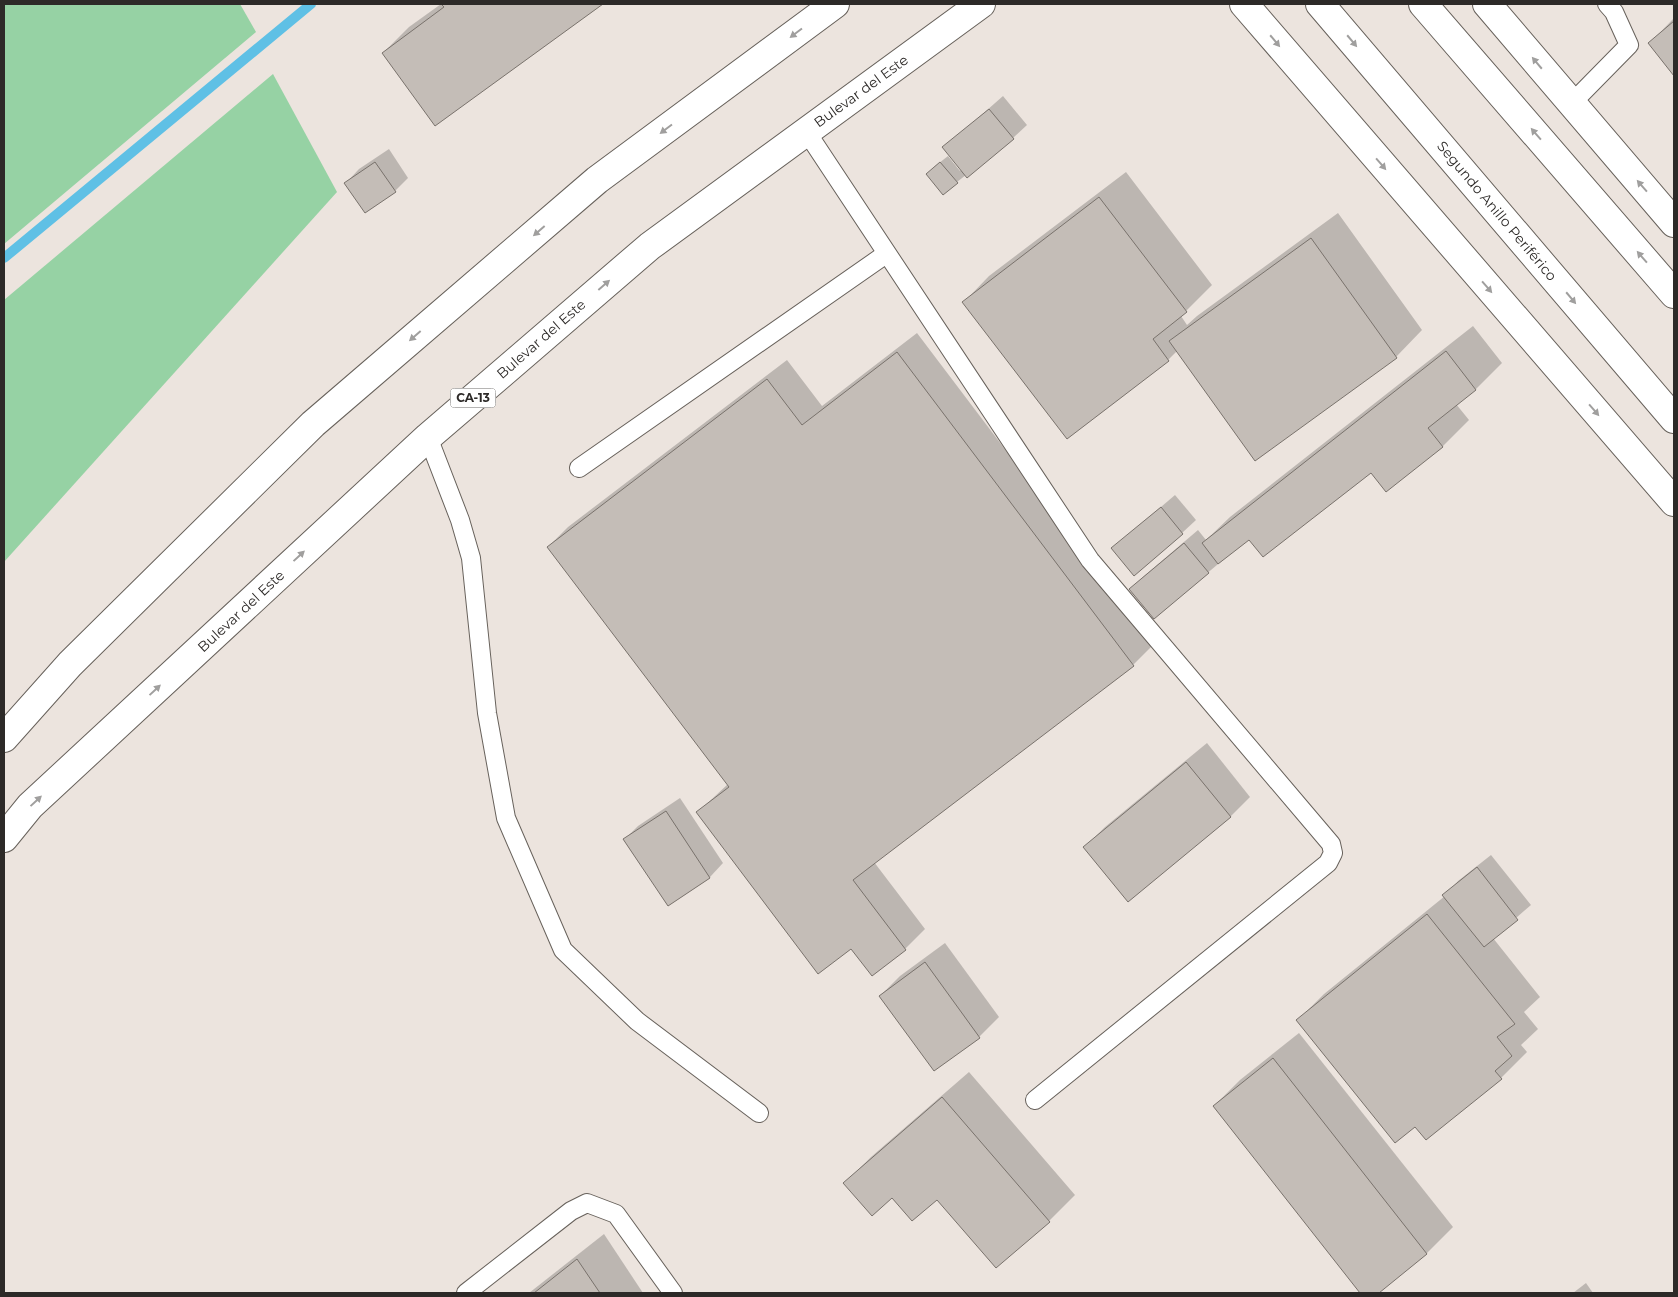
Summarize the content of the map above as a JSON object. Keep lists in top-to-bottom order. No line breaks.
{"streets":{"main road":["Bulevar del Este","Segundo Anillo Periférico","CA-13"]}}
